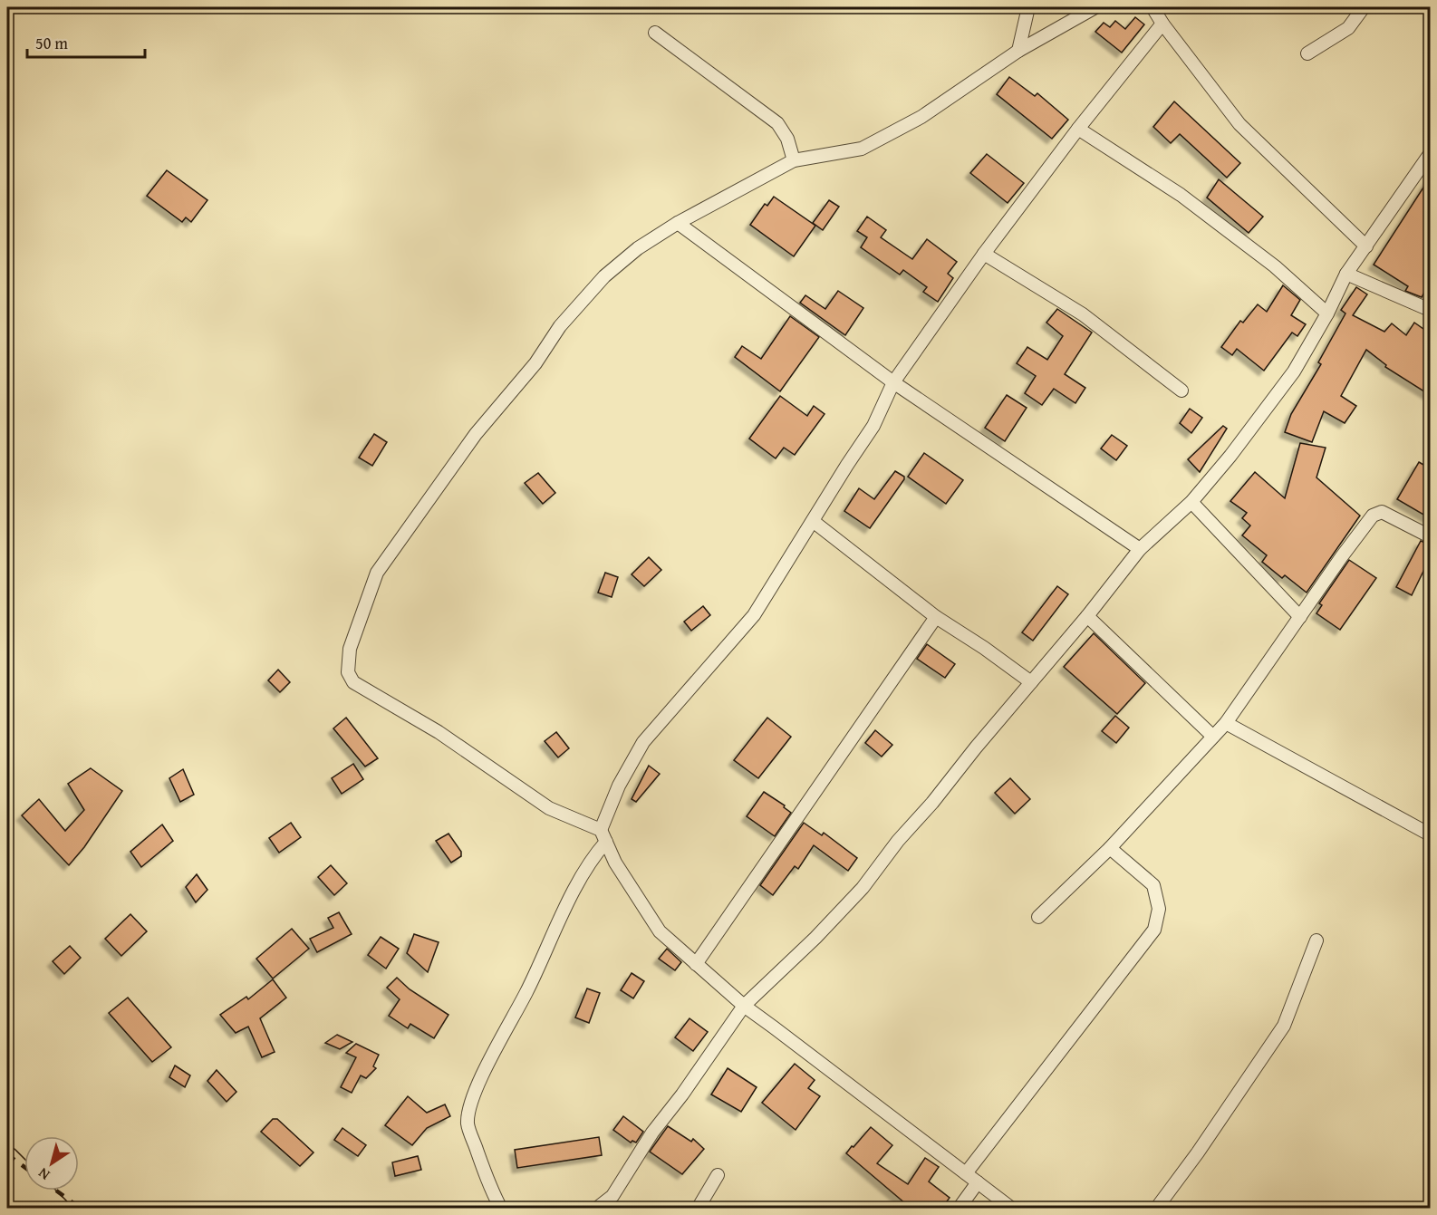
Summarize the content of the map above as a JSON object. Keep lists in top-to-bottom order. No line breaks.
{"scale_bar":"50 m","north":"bottom left"}
